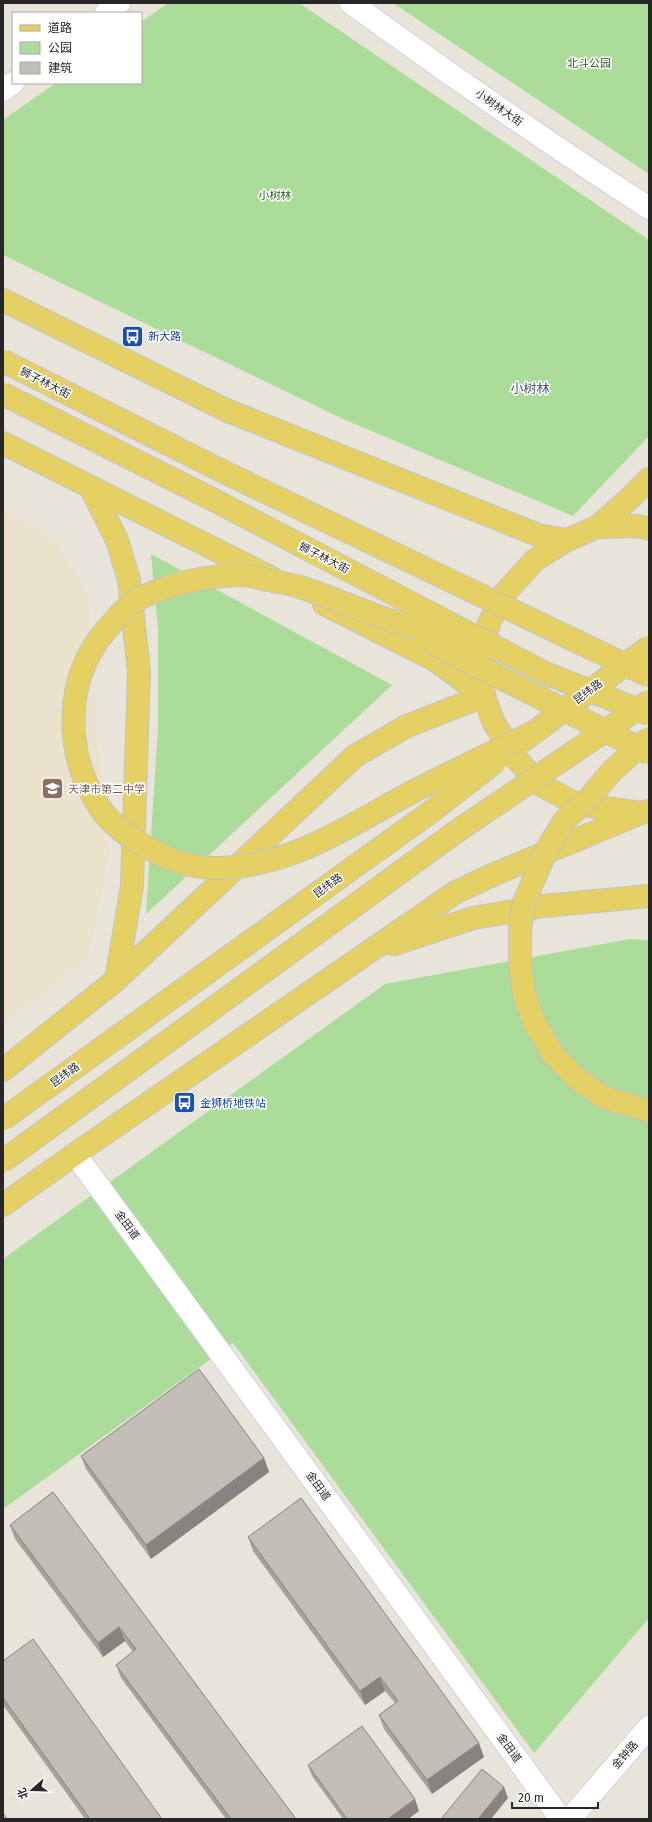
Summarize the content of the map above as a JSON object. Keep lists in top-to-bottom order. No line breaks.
{"streets":{"main road":["狮子林大街","昆纬路"],"street":["小树林大街","金田道","金钟路"]},"districts":["小树林"],"parks":["北斗公园","小树林"],"places":{"bus stop":["新大路","金狮桥地铁站"],"school or university":["天津市第二中学"]},"legend":["道路","公园","建筑"],"scale_bar":"20 m","north":"left"}
